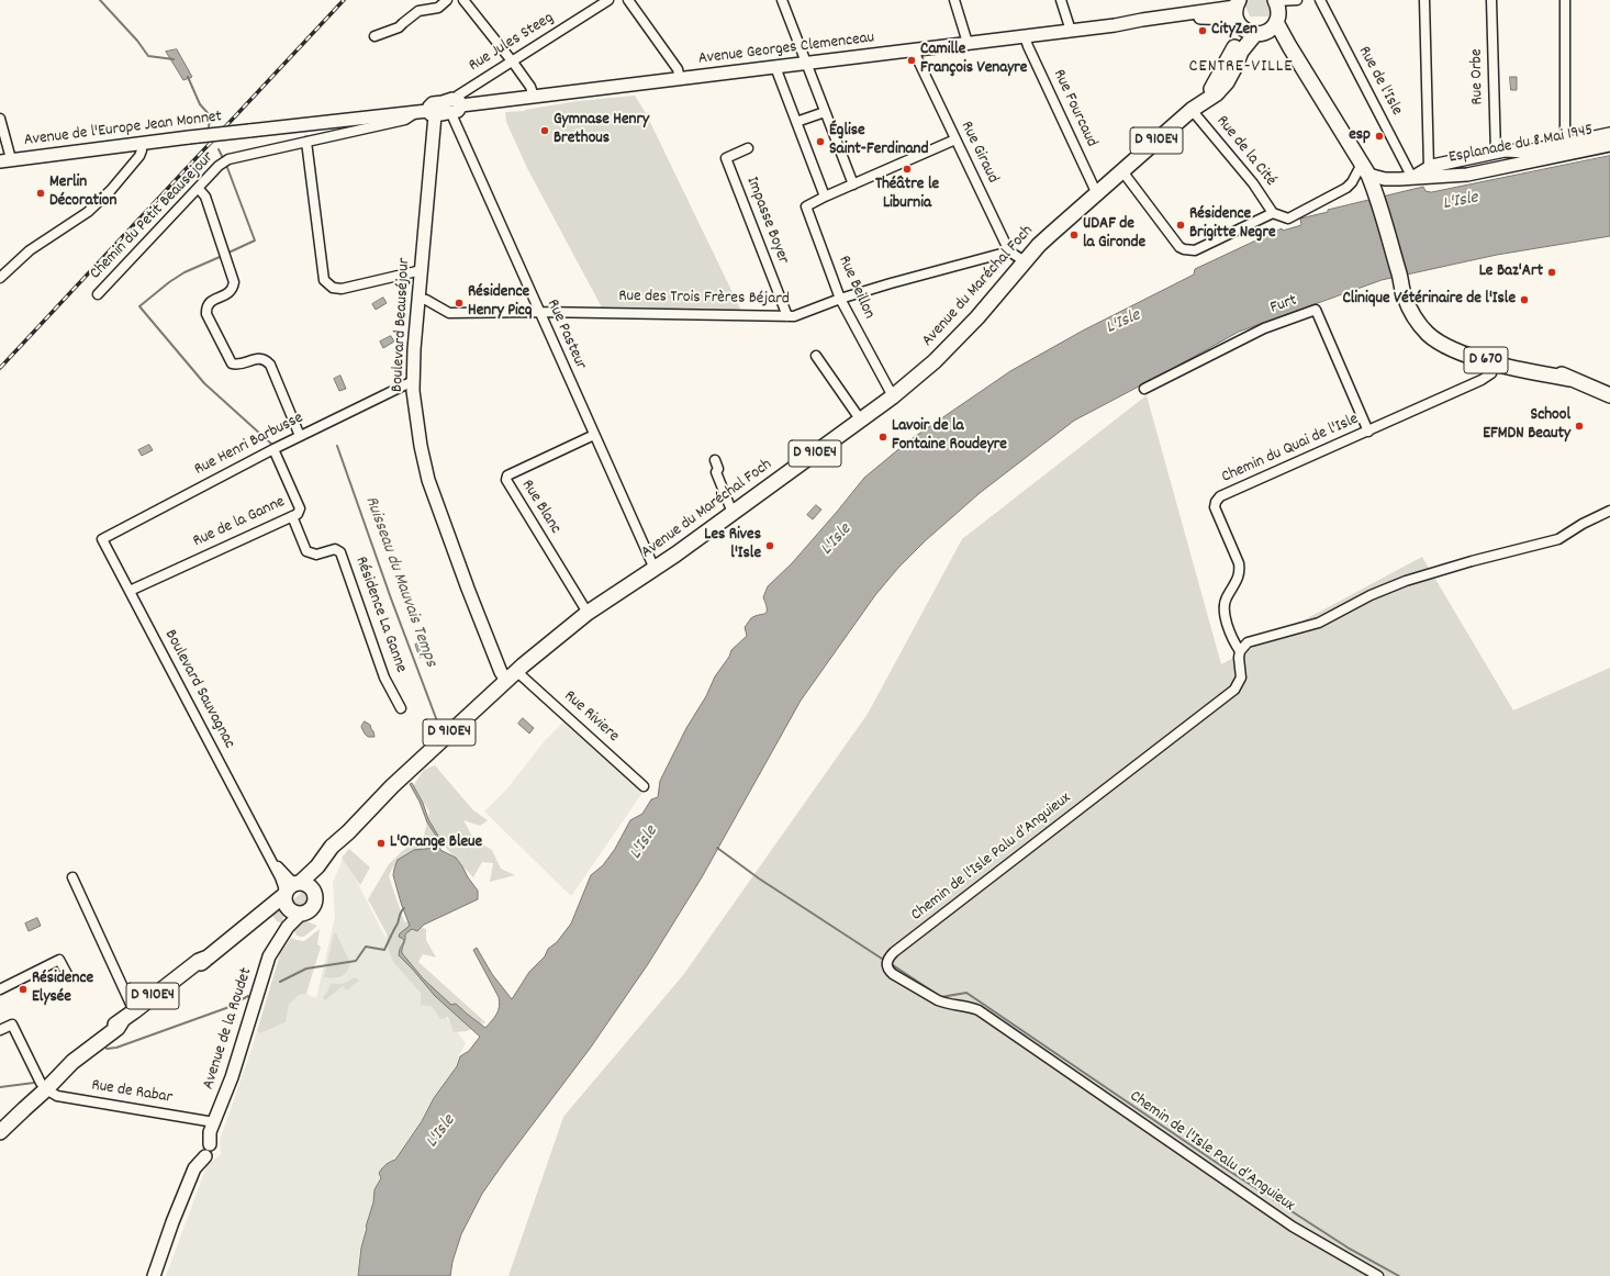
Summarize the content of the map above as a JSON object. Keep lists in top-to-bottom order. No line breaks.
{"streets":{"main road":["Avenue Georges Clemenceau","Avenue de l'Europe Jean Monnet","D 910E4","Esplanade du 8 Mai 1945","Avenue du Maréchal Foch","Boulevard Beauséjour","D 670","Avenue de la Roudet"],"street":["Rue Jules Steeg","Rue Orbe","Rue de l'Isle","Rue Fourcaud","Rue de la Cité","Rue Giraud","Chemin du Petit Beausejour","Impasse Boyer","Rue Beillon","Rue des Trois Frères Béjard","Furt","Rue Pasteur","Rue Henri Barbusse","Chemin du Quai de l'Isle","Rue Blanc","Rue de la Ganne","Résidence La Ganne","Boulevard Sauvagnac","Rue Riviere","Chemin de l'Isle Palu d’Anguieux","Rue de Rabar"]},"crossings":[["Rue Jules Steeg","Avenue Georges Clemenceau"],["Avenue Georges Clemenceau","Rue Fourcaud"],["Avenue Georges Clemenceau","Avenue de l'Europe Jean Monnet"],["Avenue Georges Clemenceau","Rue Giraud"],["Avenue Georges Clemenceau","Chemin du Petit Beausejour"],["Avenue Georges Clemenceau","Avenue du Maréchal Foch"],["Avenue Georges Clemenceau","Boulevard Beauséjour"],["Avenue Georges Clemenceau","Rue Pasteur"],["Avenue Georges Clemenceau","D 670"],["Rue de l'Isle","Esplanade du 8 Mai 1945"],["Rue Fourcaud","Avenue du Maréchal Foch"],["D 910E4","Avenue du Maréchal Foch"],["D 910E4","Boulevard Sauvagnac"],["D 910E4","Avenue de la Roudet"],["D 910E4","Rue de Rabar"],["Esplanade du 8 Mai 1945","D 670"],["Rue de la Cité","Avenue du Maréchal Foch"],["Rue Giraud","Rue des Trois Frères Béjard"],["Impasse Boyer","Rue des Trois Frères Béjard"],["Avenue du Maréchal Foch","Rue Beillon"],["Avenue du Maréchal Foch","Boulevard Beauséjour"],["Avenue du Maréchal Foch","Rue Pasteur"],["Avenue du Maréchal Foch","D 670"],["Avenue du Maréchal Foch","Rue Blanc"],["Avenue du Maréchal Foch","Boulevard Sauvagnac"],["Avenue du Maréchal Foch","Rue Riviere"],["Avenue du Maréchal Foch","Avenue de la Roudet"],["Rue Beillon","Rue des Trois Frères Béjard"],["Rue des Trois Frères Béjard","Boulevard Beauséjour"],["Rue des Trois Frères Béjard","Rue Pasteur"],["Furt","Chemin du Quai de l'Isle"],["Boulevard Beauséjour","Rue Henri Barbusse"],["Boulevard Beauséjour","Rue Riviere"],["Rue Pasteur","Rue Blanc"],["D 670","Chemin du Quai de l'Isle"],["Rue Henri Barbusse","Rue de la Ganne"],["Rue Henri Barbusse","Boulevard Sauvagnac"],["Chemin du Quai de l'Isle","Chemin de l'Isle Palu d’Anguieux"],["Rue de la Ganne","Résidence La Ganne"],["Rue de la Ganne","Boulevard Sauvagnac"],["Boulevard Sauvagnac","Avenue de la Roudet"],["Avenue de la Roudet","Rue de Rabar"]],"districts":["CENTRE-VILLE"],"water":["L'Isle","Ruisseau du Mauvais Temps"],"places":["CityZen","Camille François Venayre","Gymnase Henry Brethous","esp","Église Saint-Ferdinand","Théâtre le Liburnia","Merlin Décoration","Résidence Brigitte Negre","UDAF de la Gironde","Le Baz'Art","Clinique Vétérinaire de l'Isle","Résidence Henry Picq","School EFMDN Beauty","Lavoir de la Fontaine Roudeyre","Les Rives l'Isle","L'Orange Bleue","Résidence Elysée"]}
